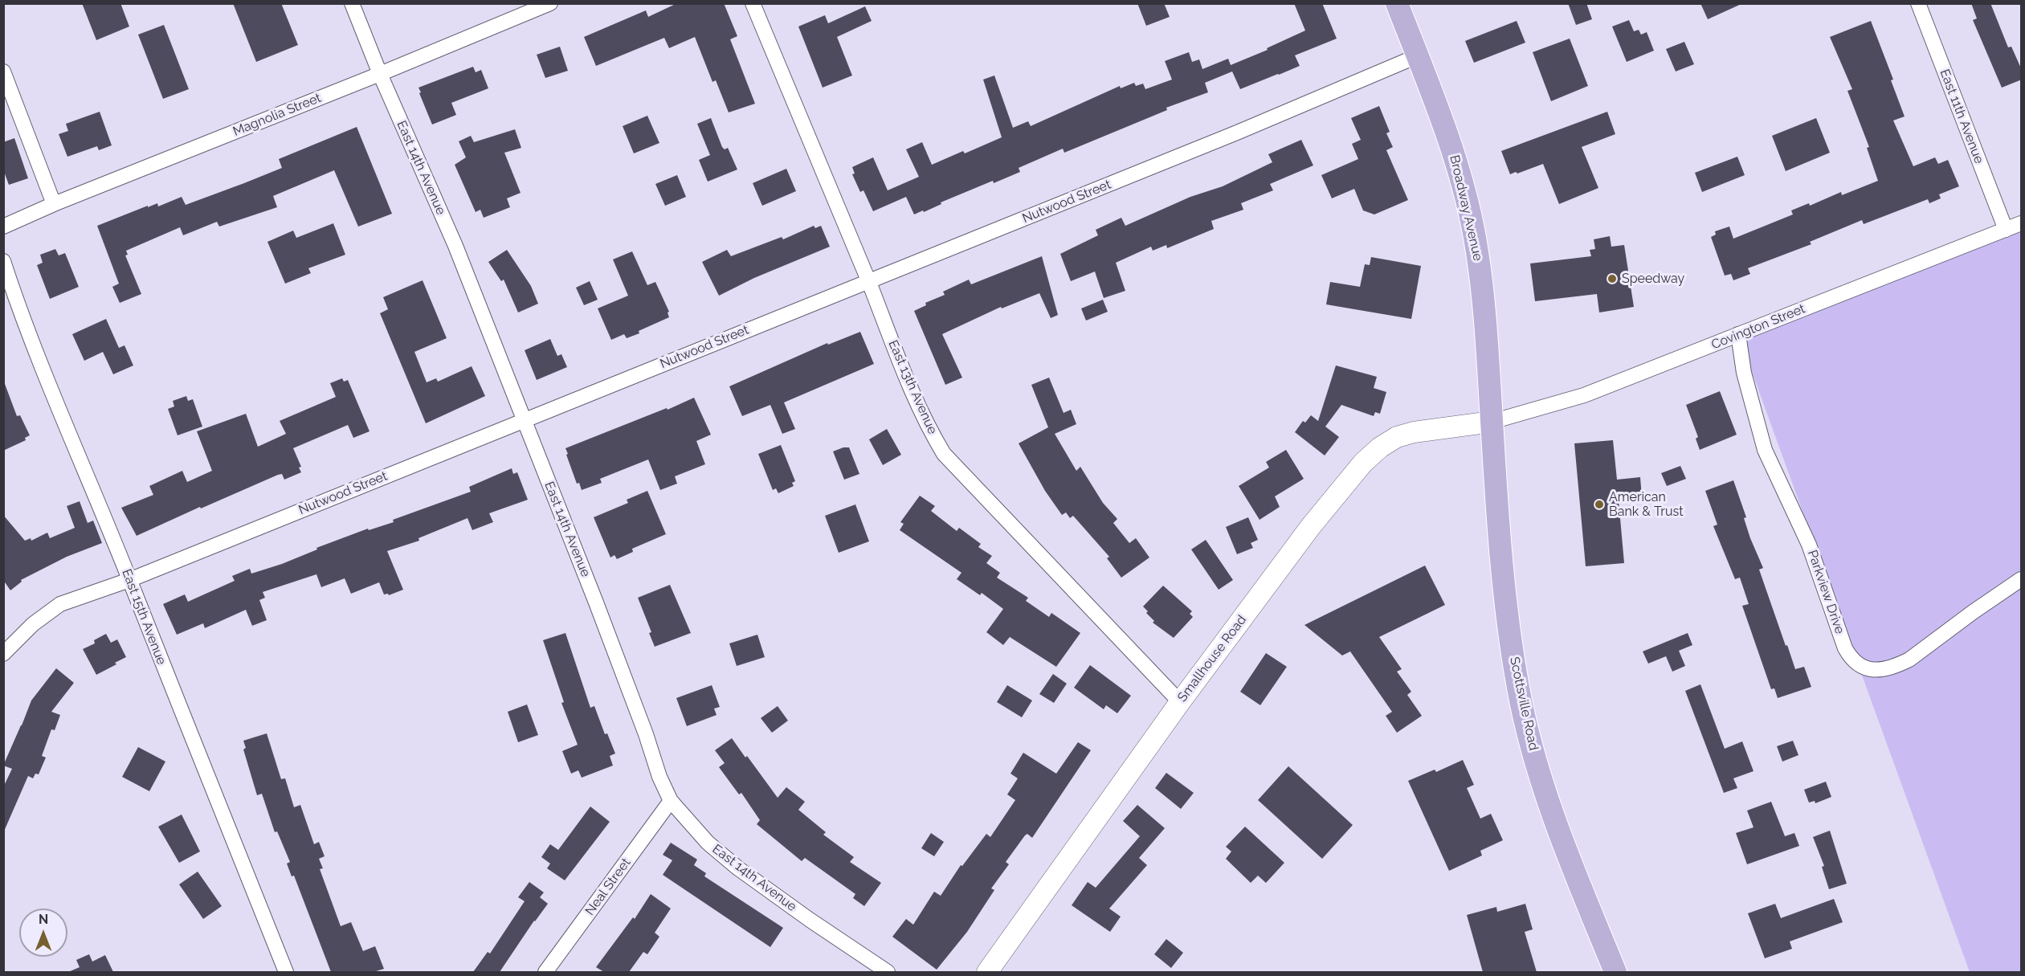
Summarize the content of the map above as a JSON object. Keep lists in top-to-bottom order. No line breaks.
{"streets":{"main road":["Broadway Avenue","Scottsville Road"],"street":["Magnolia Street","East 11th Avenue","East 14th Avenue","Nutwood Street","Covington Street","East 13th Avenue","Parkview Drive","East 15th Avenue","Smallhouse Road","Neal Street"]},"crossings":[["Magnolia Street","East 14th Avenue"],["East 11th Avenue","Covington Street"],["East 14th Avenue","Nutwood Street"],["East 14th Avenue","Neal Street"],["Nutwood Street","Broadway Avenue"],["Nutwood Street","East 13th Avenue"],["Nutwood Street","East 15th Avenue"],["Broadway Avenue","Covington Street"],["Broadway Avenue","Smallhouse Road"],["Broadway Avenue","Scottsville Road"],["Covington Street","Parkview Drive"],["Covington Street","Smallhouse Road"],["Covington Street","Scottsville Road"],["East 13th Avenue","Smallhouse Road"],["Smallhouse Road","Scottsville Road"]],"places":["Speedway","American Bank & Trust"],"north":"top"}
